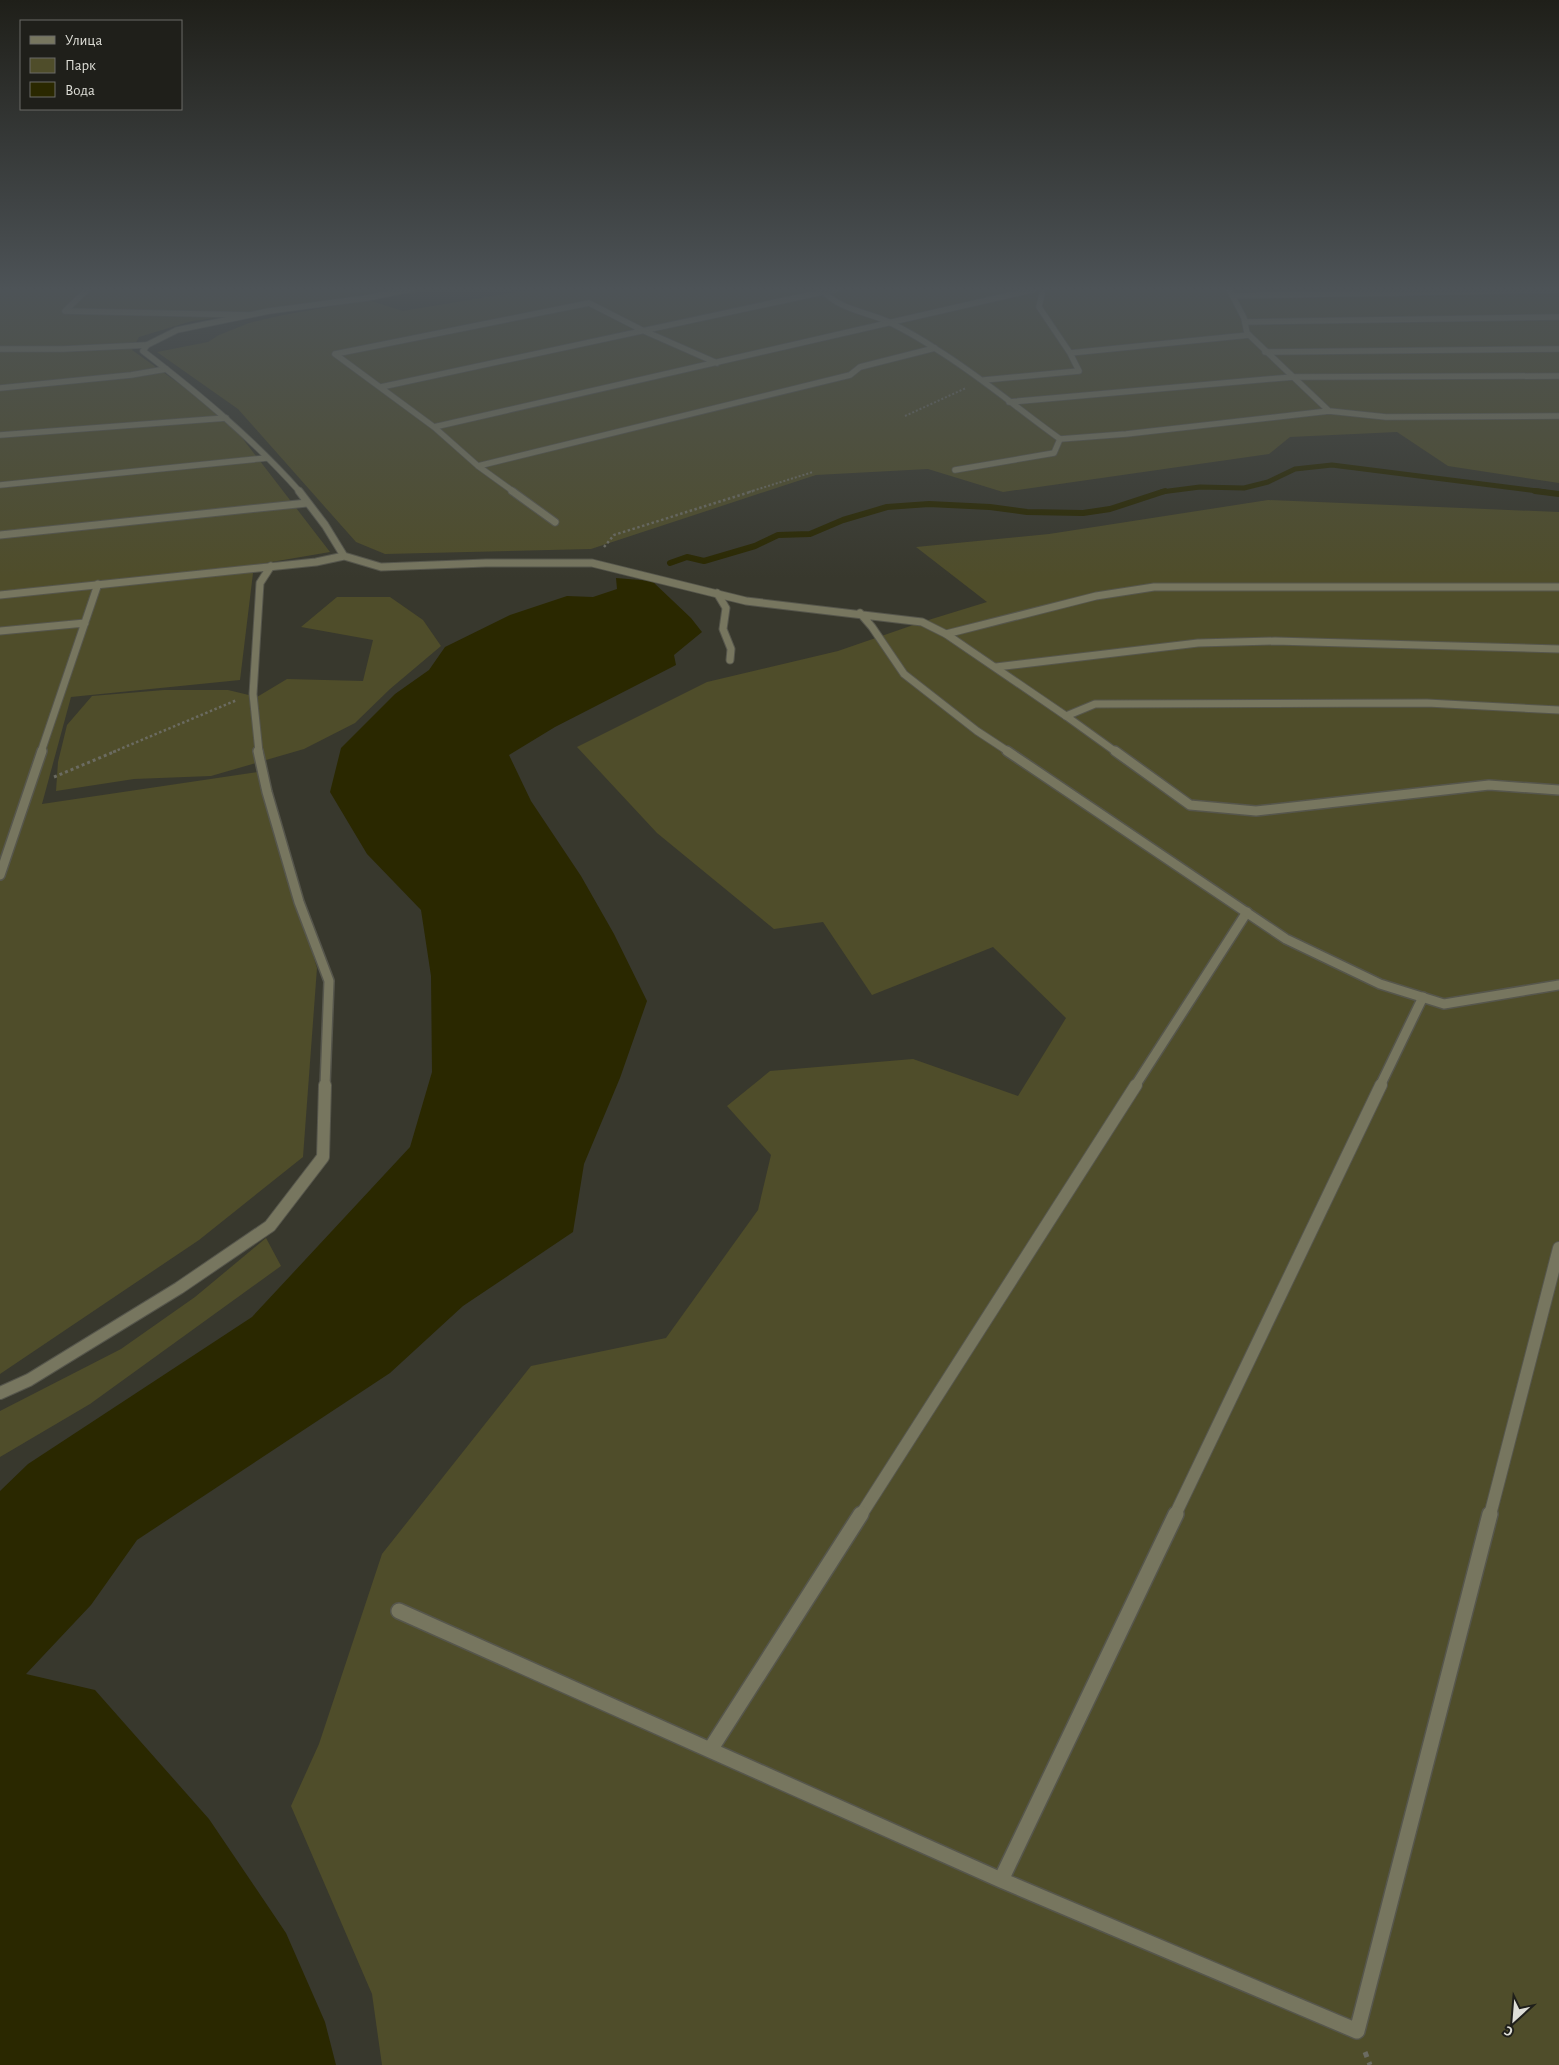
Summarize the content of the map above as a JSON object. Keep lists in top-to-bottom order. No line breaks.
{"legend":["Улица","Парк","Вода"],"north":"bottom left"}
